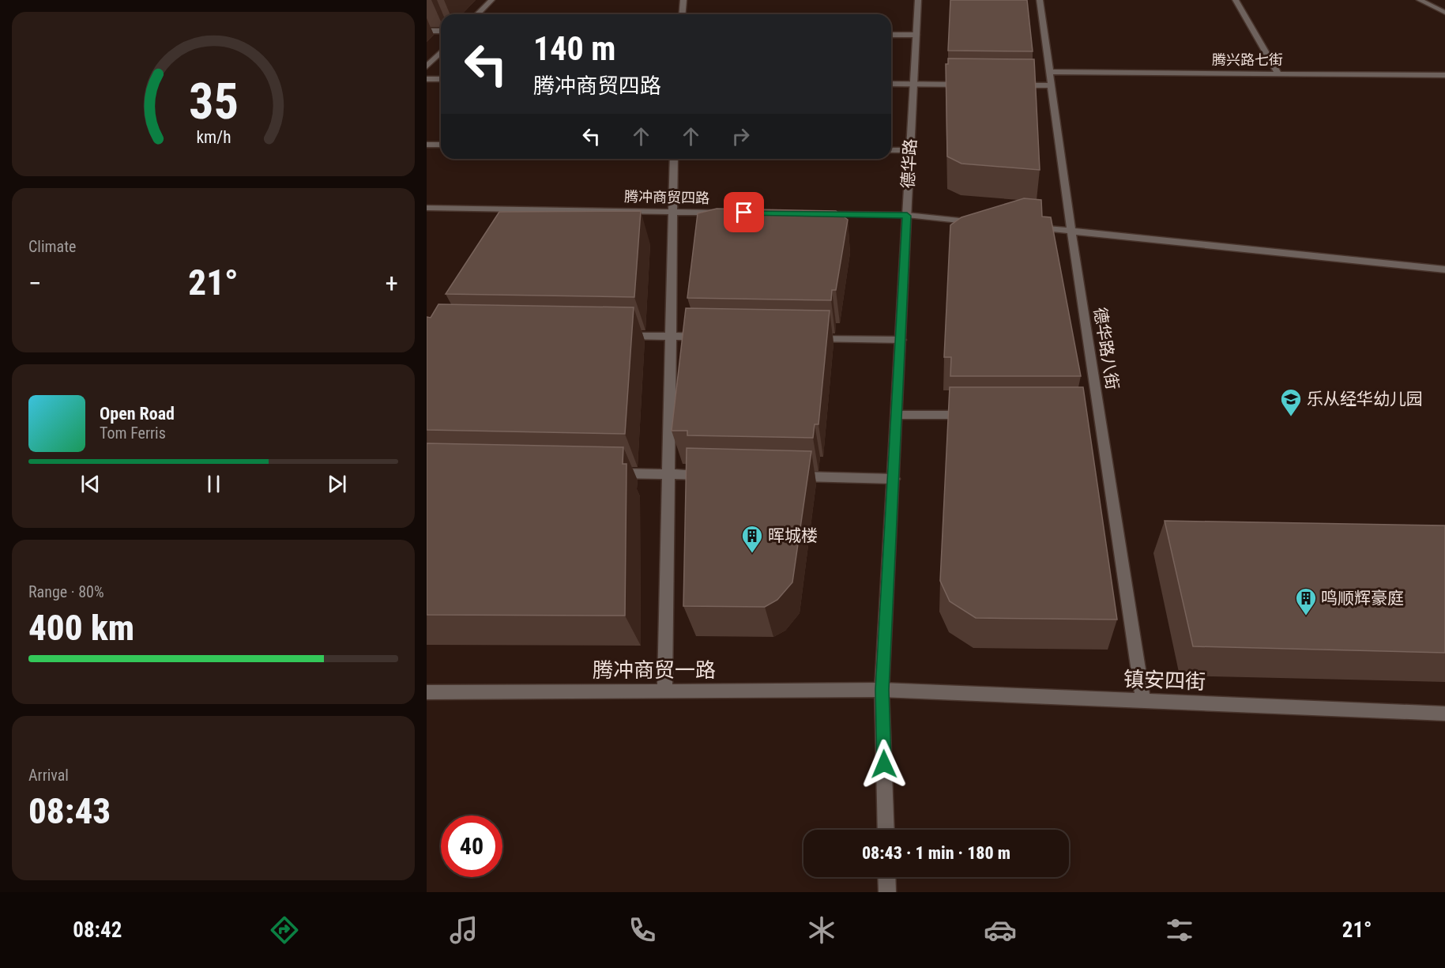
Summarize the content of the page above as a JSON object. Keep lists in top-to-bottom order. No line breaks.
{"streets":{"street":["腾兴路七街","德华路","腾冲商贸四路","德华路八街","腾冲商贸一路","镇安四街"]},"crossings":[["腾兴路七街","德华路八街"],["德华路","腾冲商贸一路"],["德华路","镇安四街"],["德华路八街","镇安四街"],["腾冲商贸一路","镇安四街"]],"places":{"school or university":["乐从经华幼儿园"],"building":["晖城楼","鸣顺辉豪庭"]},"page":{"turn":["140 m","腾冲商贸四路"],"tile":["Climate",["Range · 80%","400 km"],["Arrival","08:43"]],"heat":["−","21°","+"],"song":["Open Road","Tom Ferris"],"limit":"40","trip":"08:43 · 1 min · 180 m","tabs":["08:42","21°"],"gauge":["35","km/h"]}}
